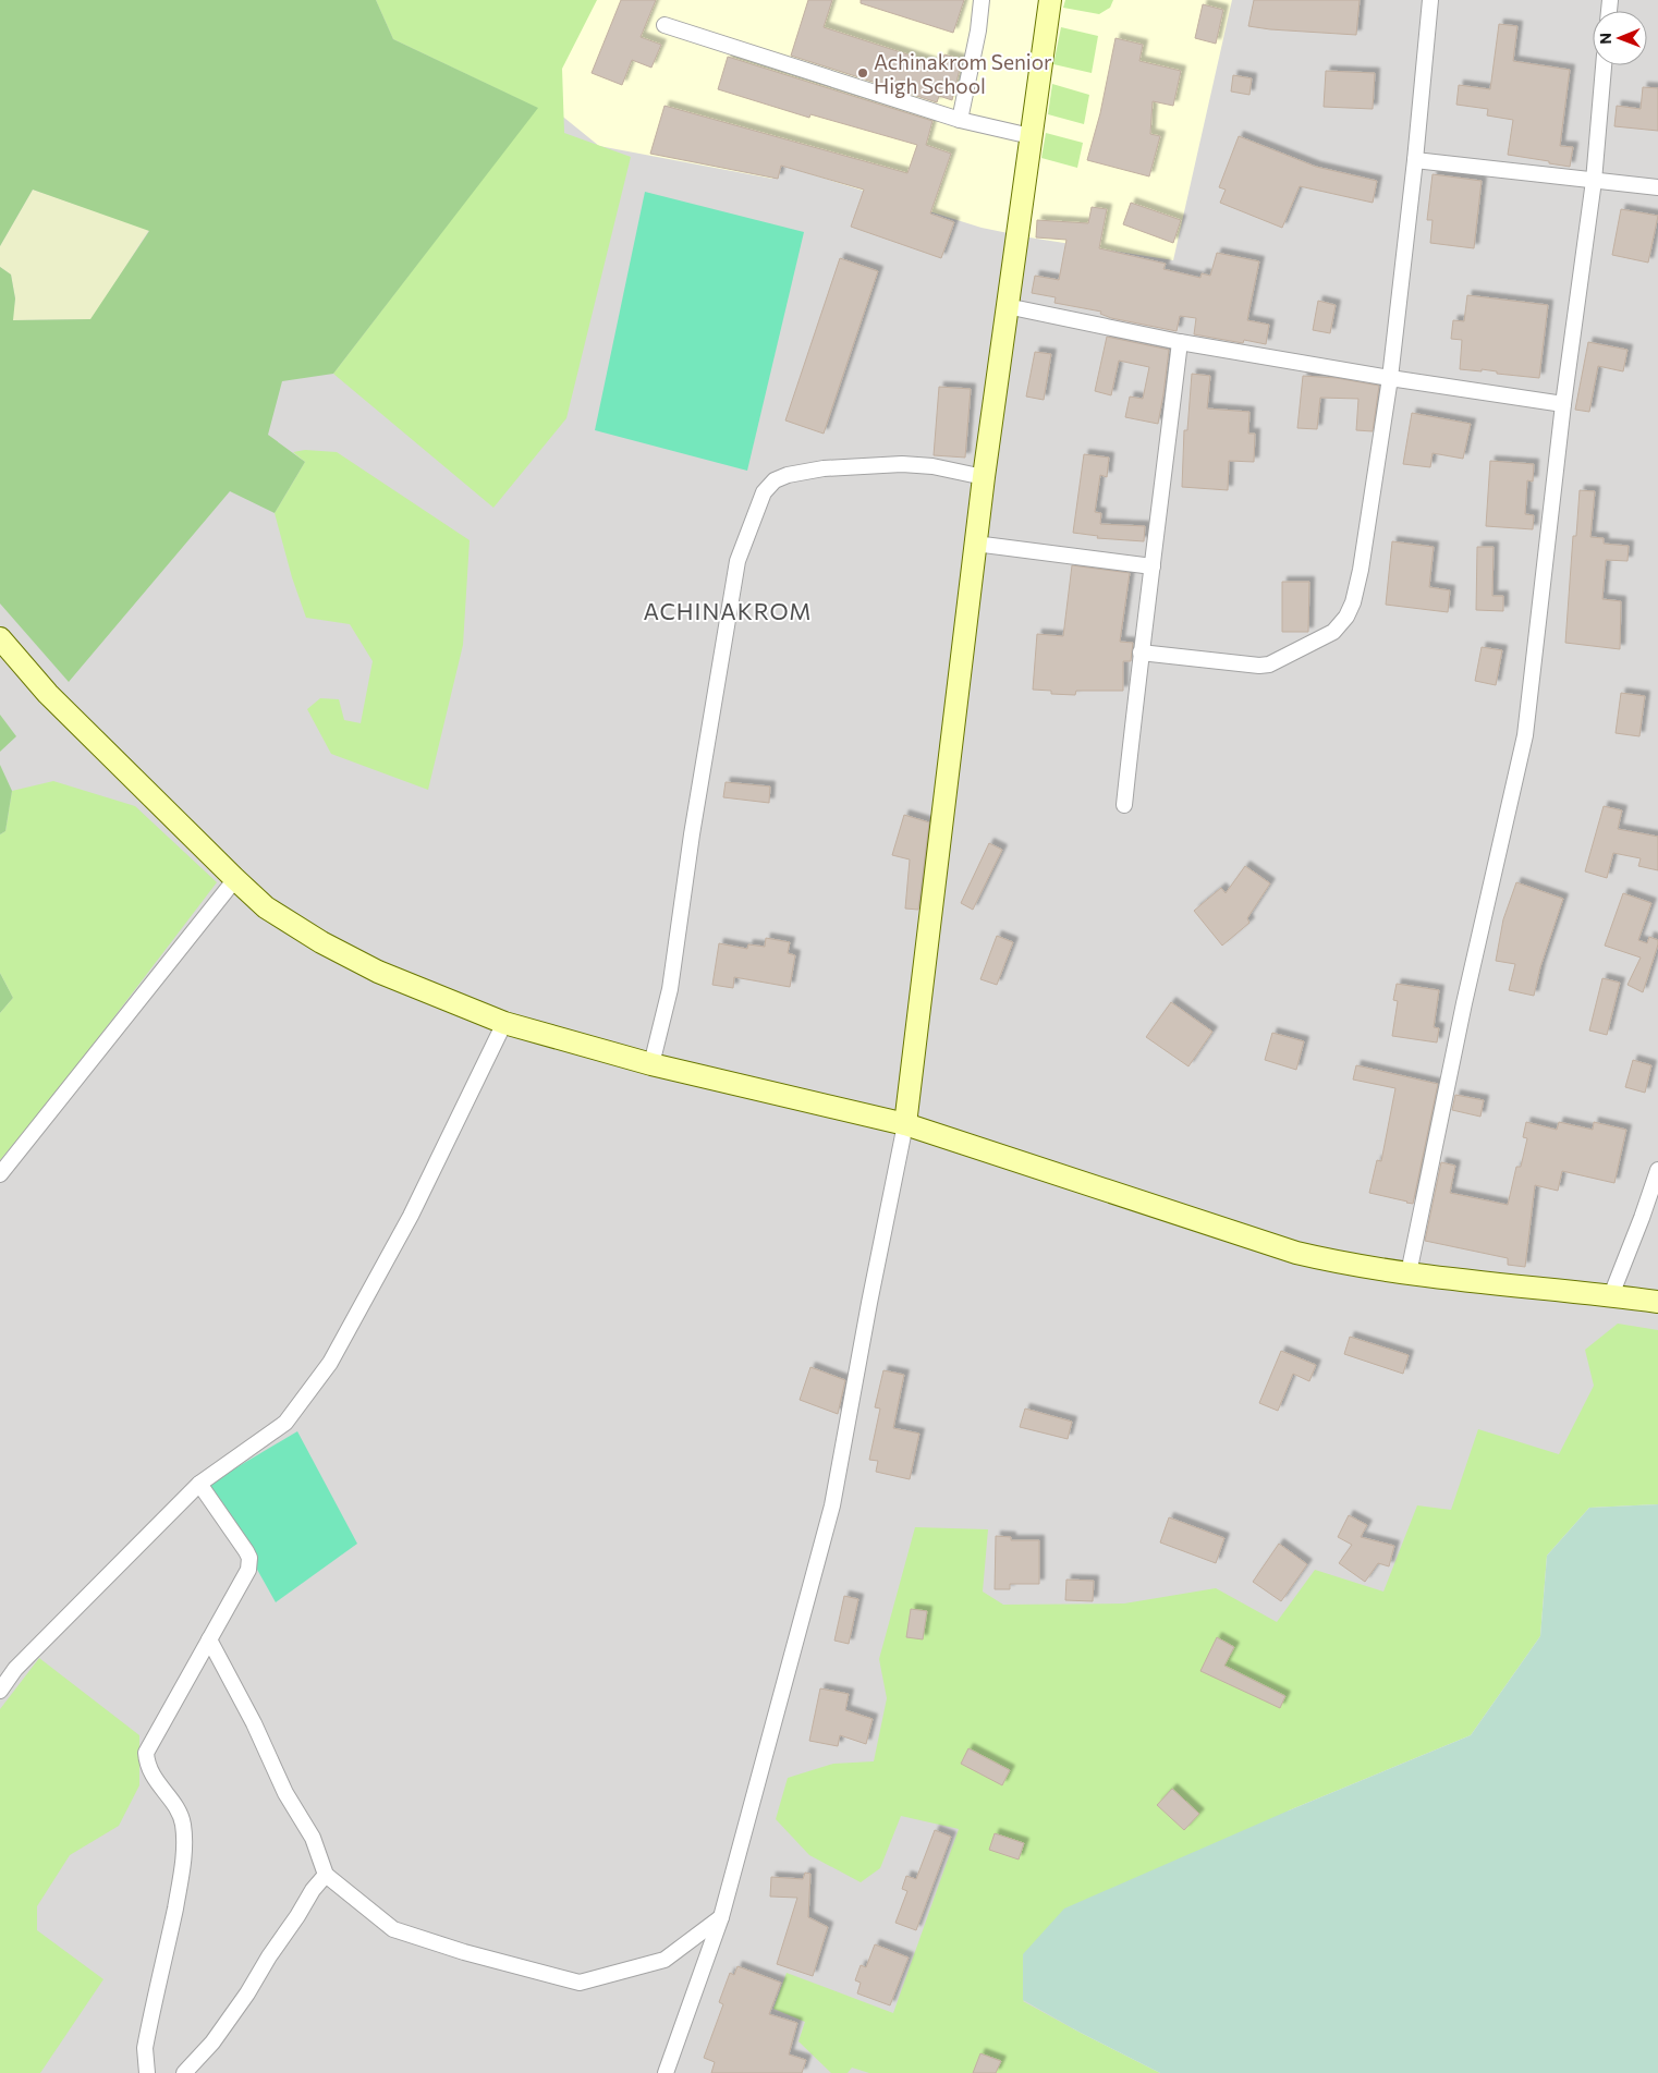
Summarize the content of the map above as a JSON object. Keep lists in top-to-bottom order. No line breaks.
{"districts":["ACHINAKROM"],"places":["Achinakrom Senior High School"],"north":"left"}
